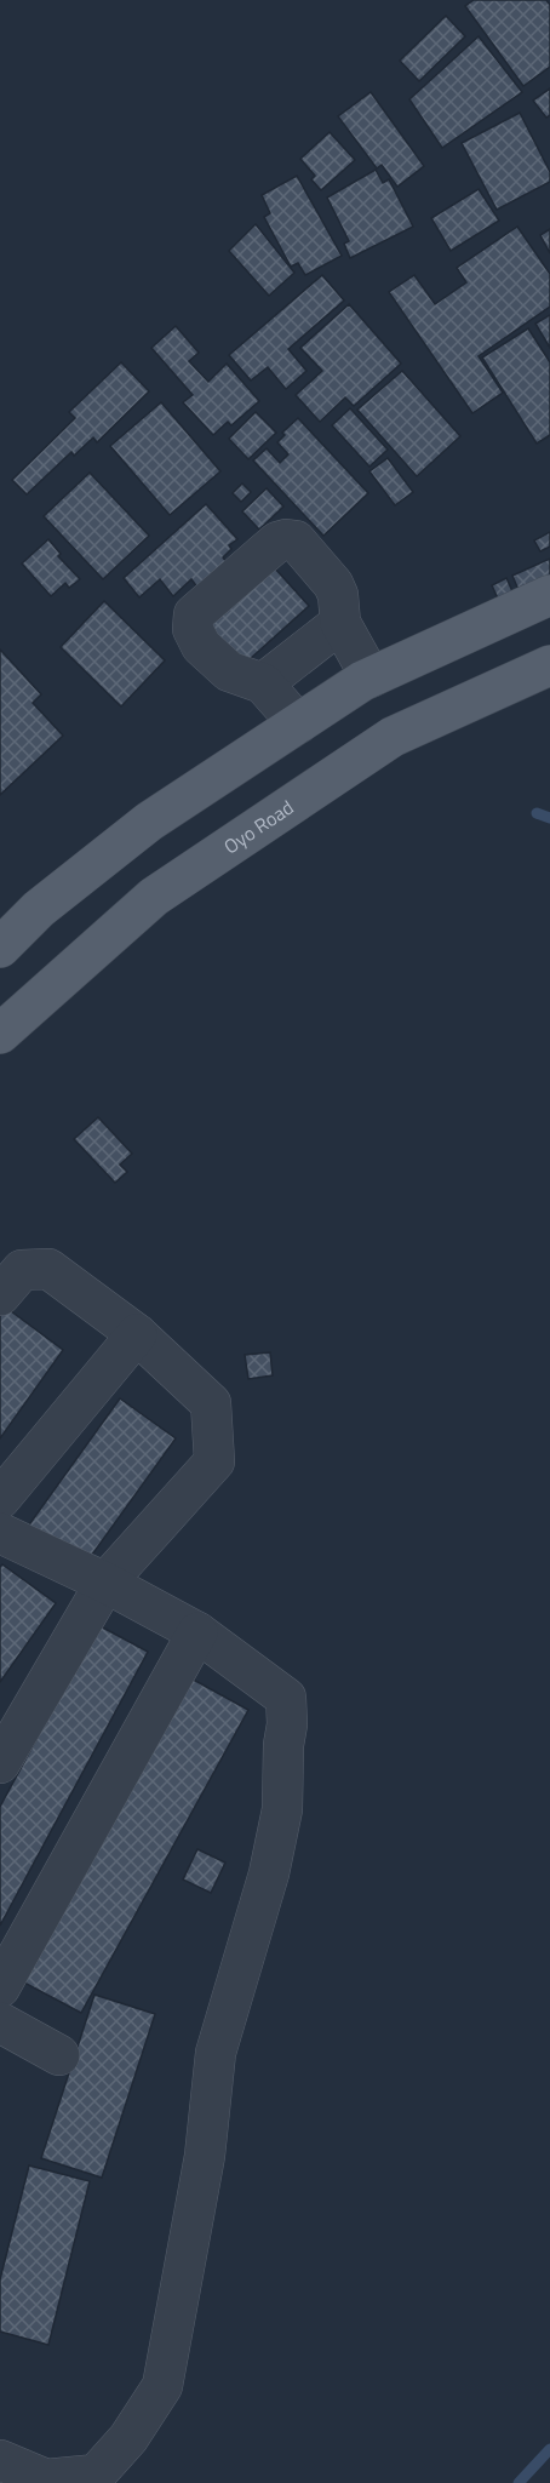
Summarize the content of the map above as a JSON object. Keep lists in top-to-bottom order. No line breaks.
{"streets":{"main road":["Oyo Road"]}}
